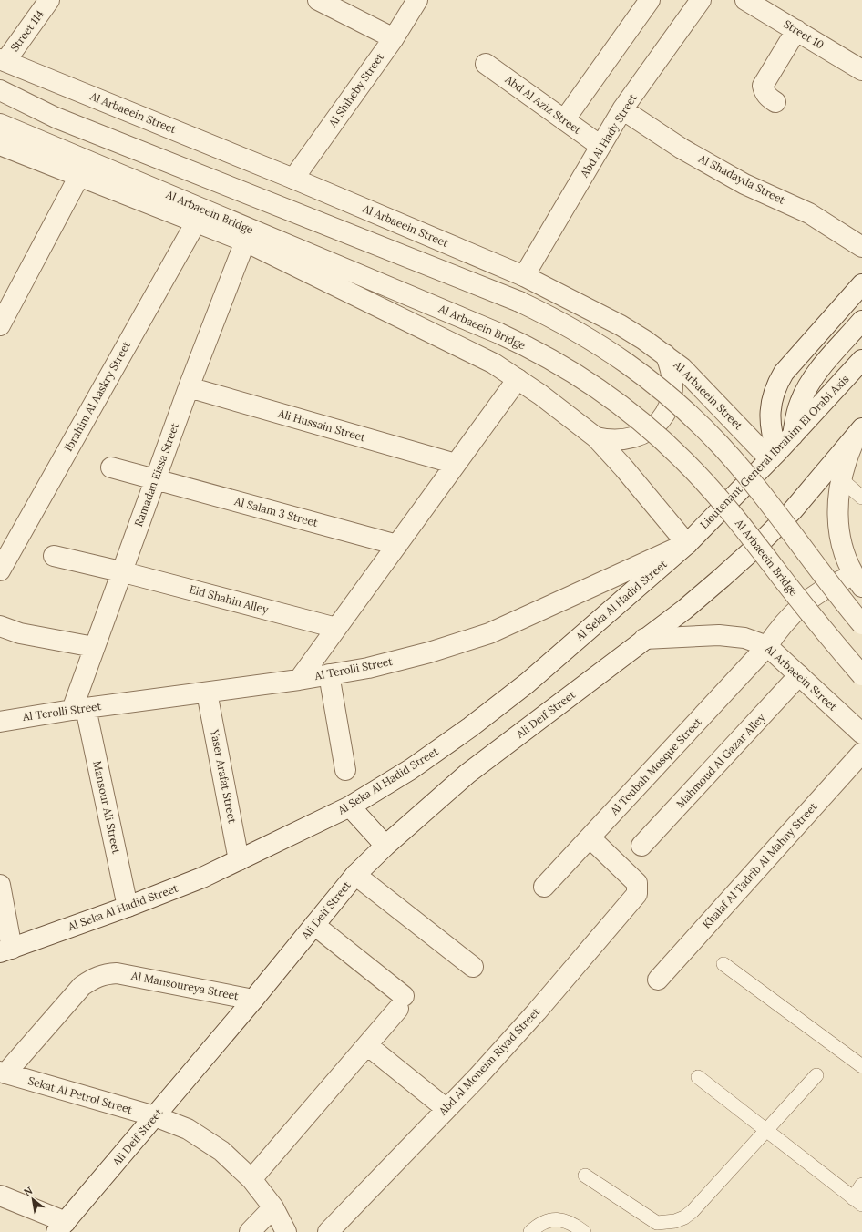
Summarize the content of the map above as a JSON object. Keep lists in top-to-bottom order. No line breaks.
{"streets":{"street":["Street 114","Street 10","Al Shiheby Street","Abd Al Aziz Street","Al Arbaeein Street","Abd Al Hady Street","Al Shadayda Street","Al Arbaeein Bridge","Ibrahim Al Aaskry Street","Ali Hussain Street","Lieutenant General Ibrahim El Orabi Axis","Ramadan Eissa Street","Al Salam 3 Street","Eid Shahin Alley","Al Seka Al Hadid Street","Al Terolli Street","Ali Deif Street","Mahmoud Al Gazar Alley","Al Toubah Mosque Street","Yaser Arafat Street","Mansour Ali Street","Khalaf Al Tadrib Al Mahny Street","Al Mansoureya Street","Abd Al Moneim Riyad Street","Sekat Al Petrol Street"]},"crossings":[["Street 114","Al Arbaeein Street"],["Al Shiheby Street","Al Arbaeein Street"],["Abd Al Aziz Street","Abd Al Hady Street"],["Al Arbaeein Street","Abd Al Hady Street"],["Al Arbaeein Street","Lieutenant General Ibrahim El Orabi Axis"],["Al Arbaeein Street","Ali Deif Street"],["Al Arbaeein Street","Mahmoud Al Gazar Alley"],["Al Arbaeein Street","Al Toubah Mosque Street"],["Abd Al Hady Street","Al Shadayda Street"],["Ali Hussain Street","Ramadan Eissa Street"],["Lieutenant General Ibrahim El Orabi Axis","Al Seka Al Hadid Street"],["Lieutenant General Ibrahim El Orabi Axis","Al Terolli Street"],["Ramadan Eissa Street","Al Salam 3 Street"],["Ramadan Eissa Street","Eid Shahin Alley"],["Ramadan Eissa Street","Al Terolli Street"],["Ramadan Eissa Street","Mansour Ali Street"],["Al Seka Al Hadid Street","Al Terolli Street"],["Al Seka Al Hadid Street","Yaser Arafat Street"],["Al Seka Al Hadid Street","Mansour Ali Street"],["Al Terolli Street","Yaser Arafat Street"],["Al Terolli Street","Mansour Ali Street"],["Ali Deif Street","Al Mansoureya Street"],["Ali Deif Street","Sekat Al Petrol Street"],["Al Toubah Mosque Street","Abd Al Moneim Riyad Street"],["Al Mansoureya Street","Sekat Al Petrol Street"]],"north":"top left"}
